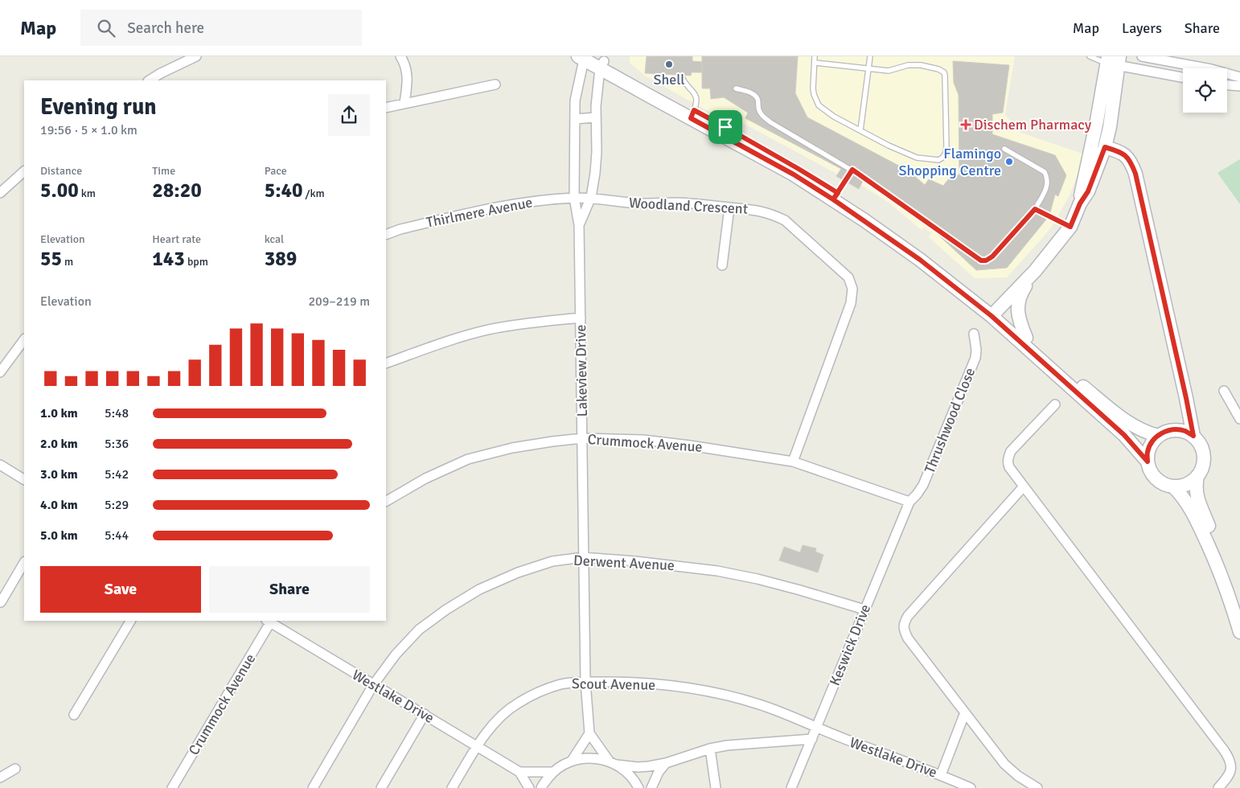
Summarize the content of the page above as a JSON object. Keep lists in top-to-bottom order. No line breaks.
{"streets":{"street":["Woodland Crescent","Thirlmere Avenue","Lakeview Drive","Thrushwood Close","Crummock Avenue","Derwent Avenue","Keswick Drive","Scout Avenue","Westlake Drive"]},"crossings":[["Woodland Crescent","Thirlmere Avenue"],["Woodland Crescent","Lakeview Drive"],["Woodland Crescent","Crummock Avenue"],["Thirlmere Avenue","Lakeview Drive"],["Lakeview Drive","Crummock Avenue"],["Lakeview Drive","Derwent Avenue"],["Lakeview Drive","Scout Avenue"],["Thrushwood Close","Crummock Avenue"],["Thrushwood Close","Keswick Drive"],["Crummock Avenue","Keswick Drive"],["Crummock Avenue","Westlake Drive"],["Derwent Avenue","Keswick Drive"],["Derwent Avenue","Westlake Drive"],["Keswick Drive","Scout Avenue"],["Keswick Drive","Westlake Drive"],["Scout Avenue","Westlake Drive"]],"places":{"other":["Shell","Flamingo Shopping Centre"],"health":["Dischem Pharmacy"]},"page":{"header":"Map","search":"Search here","nav":["Map","Layers","Share"],"heading":["Evening run","19:56 · 5 × 1.0 km"],"stats":[["Distance","5.00 km"],["Time","28:20"],["Pace","5:40 /km"],["Elevation","55 m"],["Heart rate","143 bpm"],["kcal","389"]],"chart":["Elevation","209–219 m"],"list":[{"name":"1.0 km","note":"5:48"},{"name":"2.0 km","note":"5:36"},{"name":"3.0 km","note":"5:42"},{"name":"4.0 km","note":"5:29"},{"name":"5.0 km","note":"5:44"}],"buttons":["Save","Share"]}}
